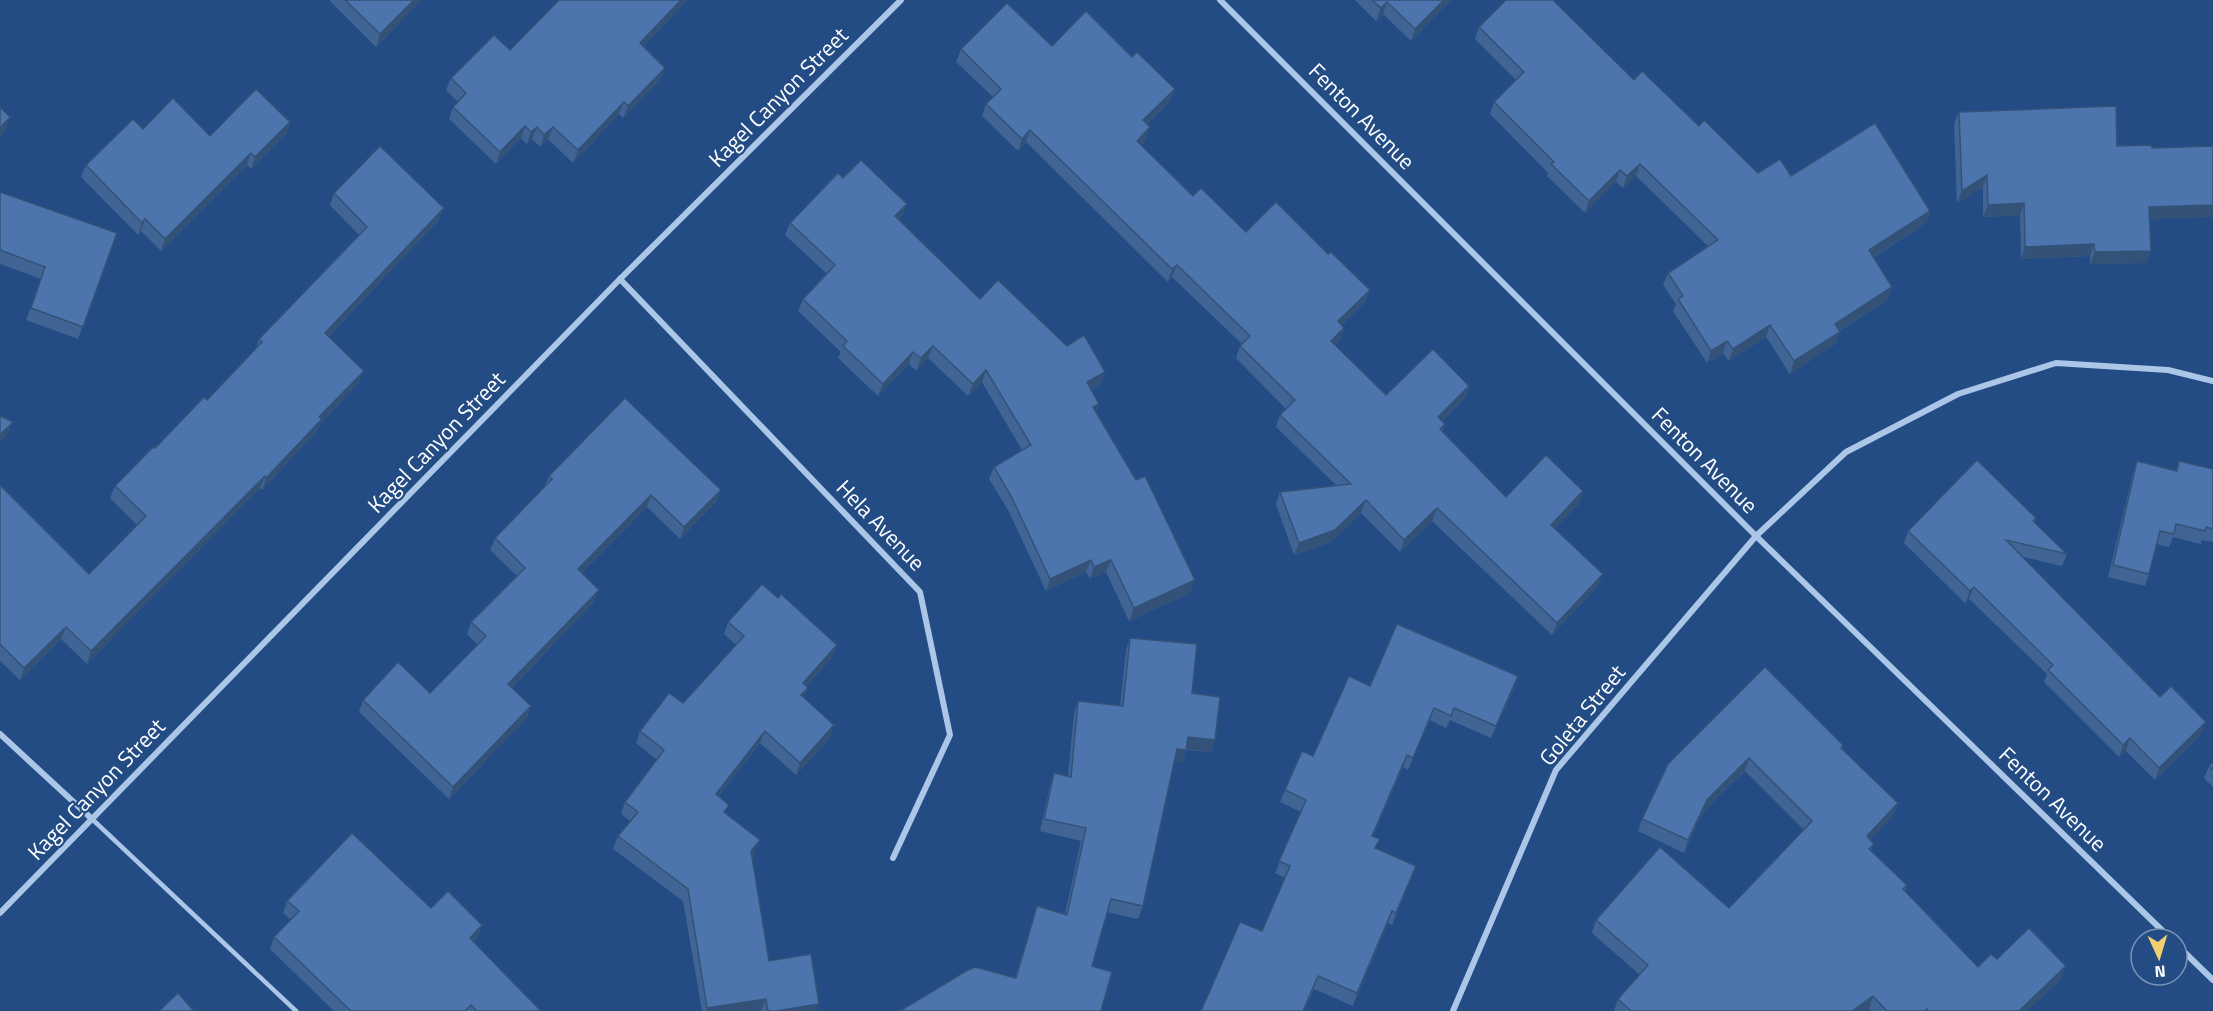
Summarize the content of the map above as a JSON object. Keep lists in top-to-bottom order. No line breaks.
{"streets":{"street":["Kagel Canyon Street","Fenton Avenue","Hela Avenue","Goleta Street"]},"crossings":[["Kagel Canyon Street","Hela Avenue"],["Fenton Avenue","Goleta Street"]],"north":"bottom"}
